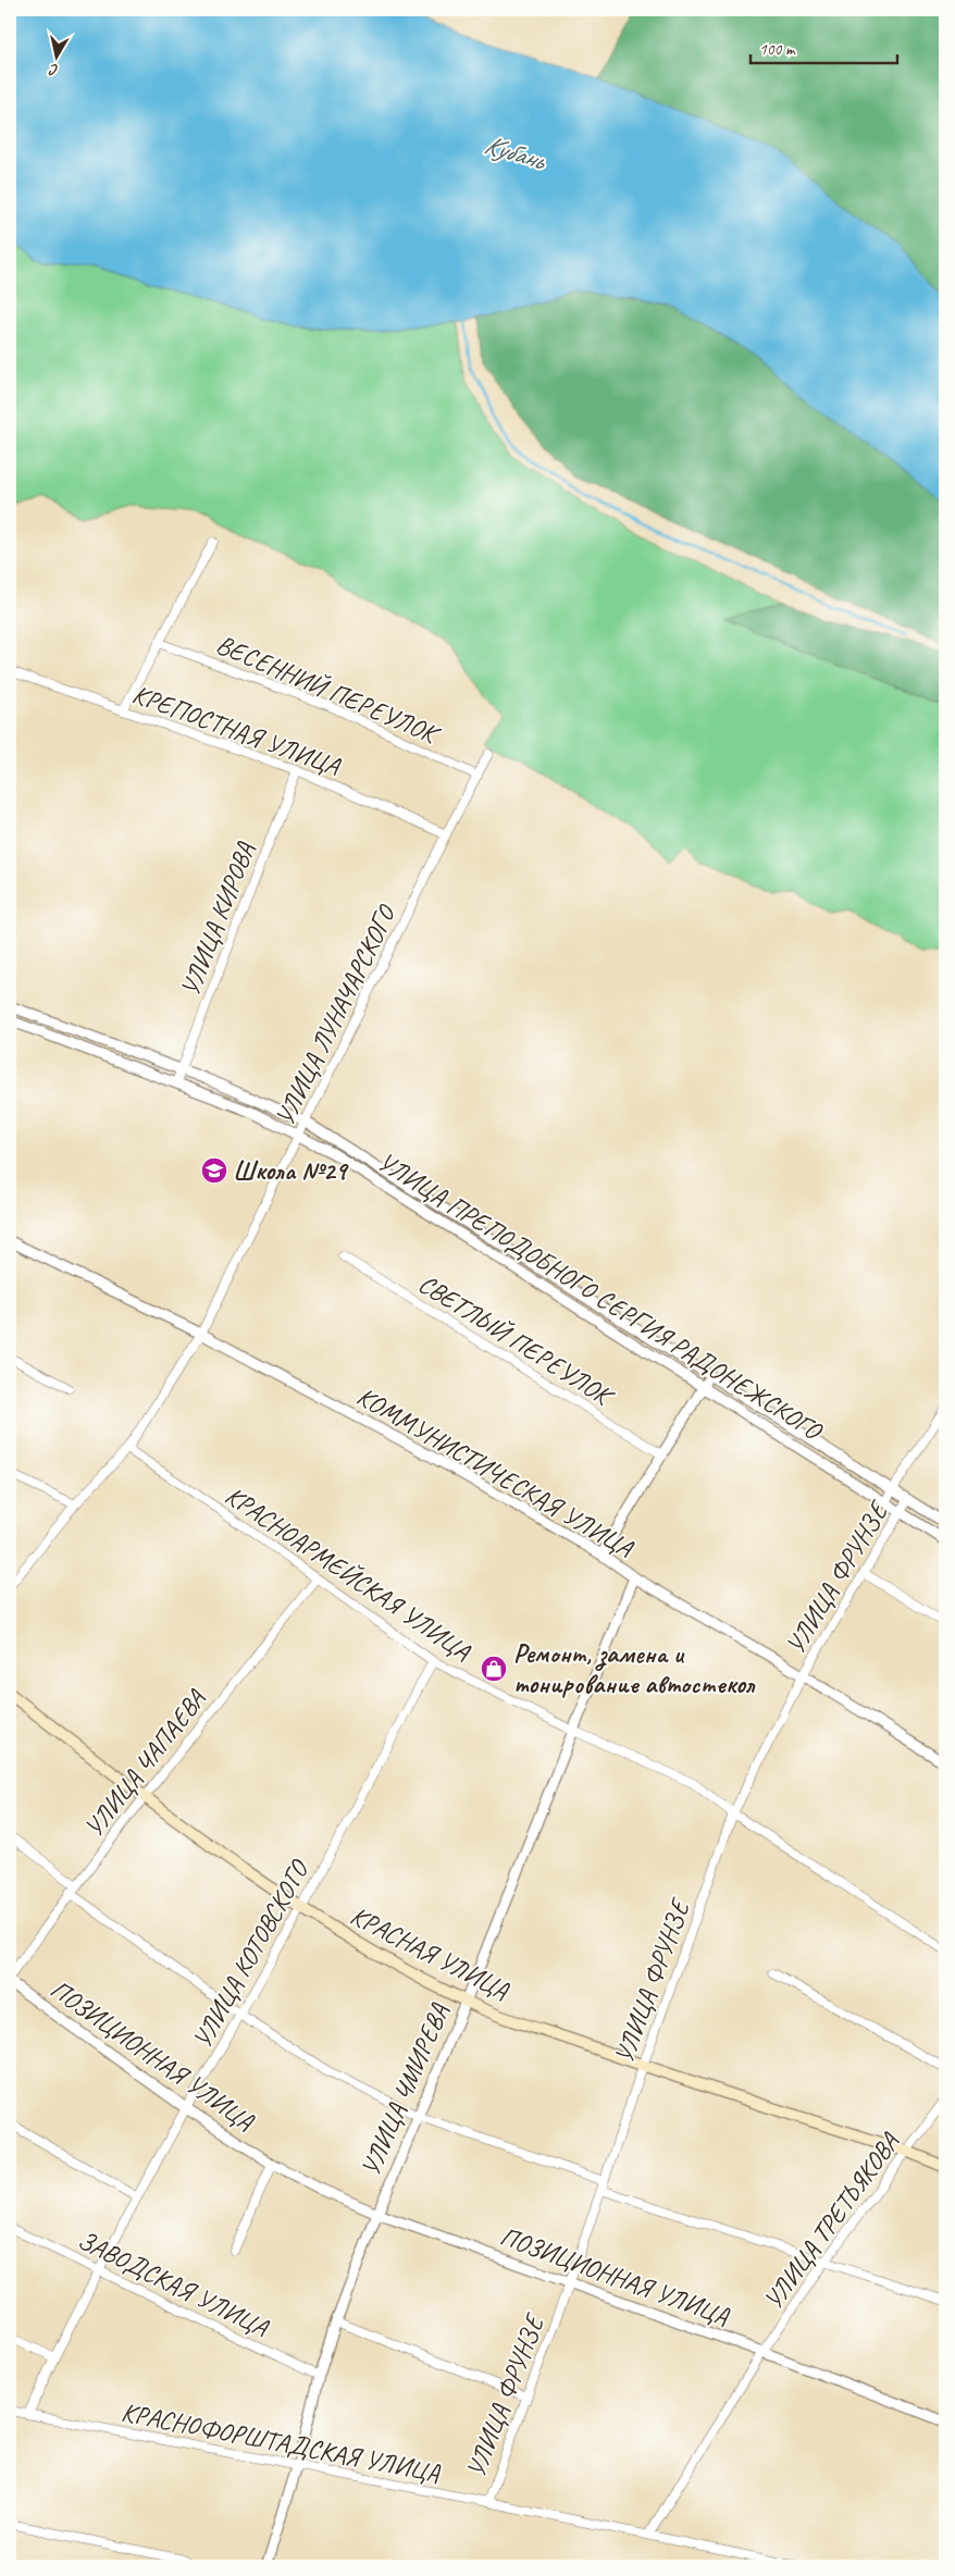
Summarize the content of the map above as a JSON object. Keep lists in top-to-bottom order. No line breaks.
{"streets":{"main road":["КРАСНАЯ УЛИЦА"],"street":["ВЕСЕННИЙ ПЕРЕУЛОК","КРЕПОСТНАЯ УЛИЦА","УЛИЦА КИРОВА","УЛИЦА ЛУНАЧАРСКОГО","УЛИЦА ПРЕПОДОБНОГО СЕРГИЯ РАДОНЕЖСКОГО","СВЕТЛЫЙ ПЕРЕУЛОК","КОММУНИСТИЧЕСКАЯ УЛИЦА","КРАСНОАРМЕЙСКАЯ УЛИЦА","УЛИЦА ФРУНЗЕ","УЛИЦА ЧАПАЕВА","УЛИЦА КОТОВСКОГО","ПОЗИЦИОННАЯ УЛИЦА","УЛИЦА ЧМИРЕВА","УЛИЦА ТРЕТЬЯКОВА","ЗАВОДСКАЯ УЛИЦА","КРАСНОФОРШТАДСКАЯ УЛИЦА"]},"crossings":[["ВЕСЕННИЙ ПЕРЕУЛОК","УЛИЦА ЛУНАЧАРСКОГО"],["КРЕПОСТНАЯ УЛИЦА","УЛИЦА КИРОВА"],["КРЕПОСТНАЯ УЛИЦА","УЛИЦА ЛУНАЧАРСКОГО"],["УЛИЦА КИРОВА","УЛИЦА ПРЕПОДОБНОГО СЕРГИЯ РАДОНЕЖСКОГО"],["УЛИЦА ЛУНАЧАРСКОГО","УЛИЦА ПРЕПОДОБНОГО СЕРГИЯ РАДОНЕЖСКОГО"],["УЛИЦА ЛУНАЧАРСКОГО","КОММУНИСТИЧЕСКАЯ УЛИЦА"],["УЛИЦА ЛУНАЧАРСКОГО","КРАСНОАРМЕЙСКАЯ УЛИЦА"],["УЛИЦА ПРЕПОДОБНОГО СЕРГИЯ РАДОНЕЖСКОГО","УЛИЦА ФРУНЗЕ"],["КОММУНИСТИЧЕСКАЯ УЛИЦА","УЛИЦА ФРУНЗЕ"],["КОММУНИСТИЧЕСКАЯ УЛИЦА","УЛИЦА ЧМИРЕВА"],["КРАСНОАРМЕЙСКАЯ УЛИЦА","УЛИЦА ФРУНЗЕ"],["КРАСНОАРМЕЙСКАЯ УЛИЦА","УЛИЦА ЧАПАЕВА"],["КРАСНОАРМЕЙСКАЯ УЛИЦА","УЛИЦА КОТОВСКОГО"],["КРАСНОАРМЕЙСКАЯ УЛИЦА","УЛИЦА ЧМИРЕВА"],["УЛИЦА ФРУНЗЕ","КРАСНАЯ УЛИЦА"],["УЛИЦА ФРУНЗЕ","ПОЗИЦИОННАЯ УЛИЦА"],["УЛИЦА ФРУНЗЕ","КРАСНОФОРШТАДСКАЯ УЛИЦА"],["УЛИЦА ЧАПАЕВА","КРАСНАЯ УЛИЦА"],["КРАСНАЯ УЛИЦА","УЛИЦА КОТОВСКОГО"],["КРАСНАЯ УЛИЦА","УЛИЦА ЧМИРЕВА"],["КРАСНАЯ УЛИЦА","УЛИЦА ТРЕТЬЯКОВА"],["УЛИЦА КОТОВСКОГО","ПОЗИЦИОННАЯ УЛИЦА"],["УЛИЦА КОТОВСКОГО","ЗАВОДСКАЯ УЛИЦА"],["УЛИЦА КОТОВСКОГО","КРАСНОФОРШТАДСКАЯ УЛИЦА"],["ПОЗИЦИОННАЯ УЛИЦА","УЛИЦА ЧМИРЕВА"],["ПОЗИЦИОННАЯ УЛИЦА","УЛИЦА ТРЕТЬЯКОВА"],["УЛИЦА ЧМИРЕВА","ЗАВОДСКАЯ УЛИЦА"],["УЛИЦА ЧМИРЕВА","КРАСНОФОРШТАДСКАЯ УЛИЦА"],["УЛИЦА ТРЕТЬЯКОВА","КРАСНОФОРШТАДСКАЯ УЛИЦА"]],"water":["Кубань"],"places":{"school or university":["Школа №29"],"shop":["Ремонт, замена и тонирование автостекол"]},"scale_bar":"100 m","north":"bottom"}
